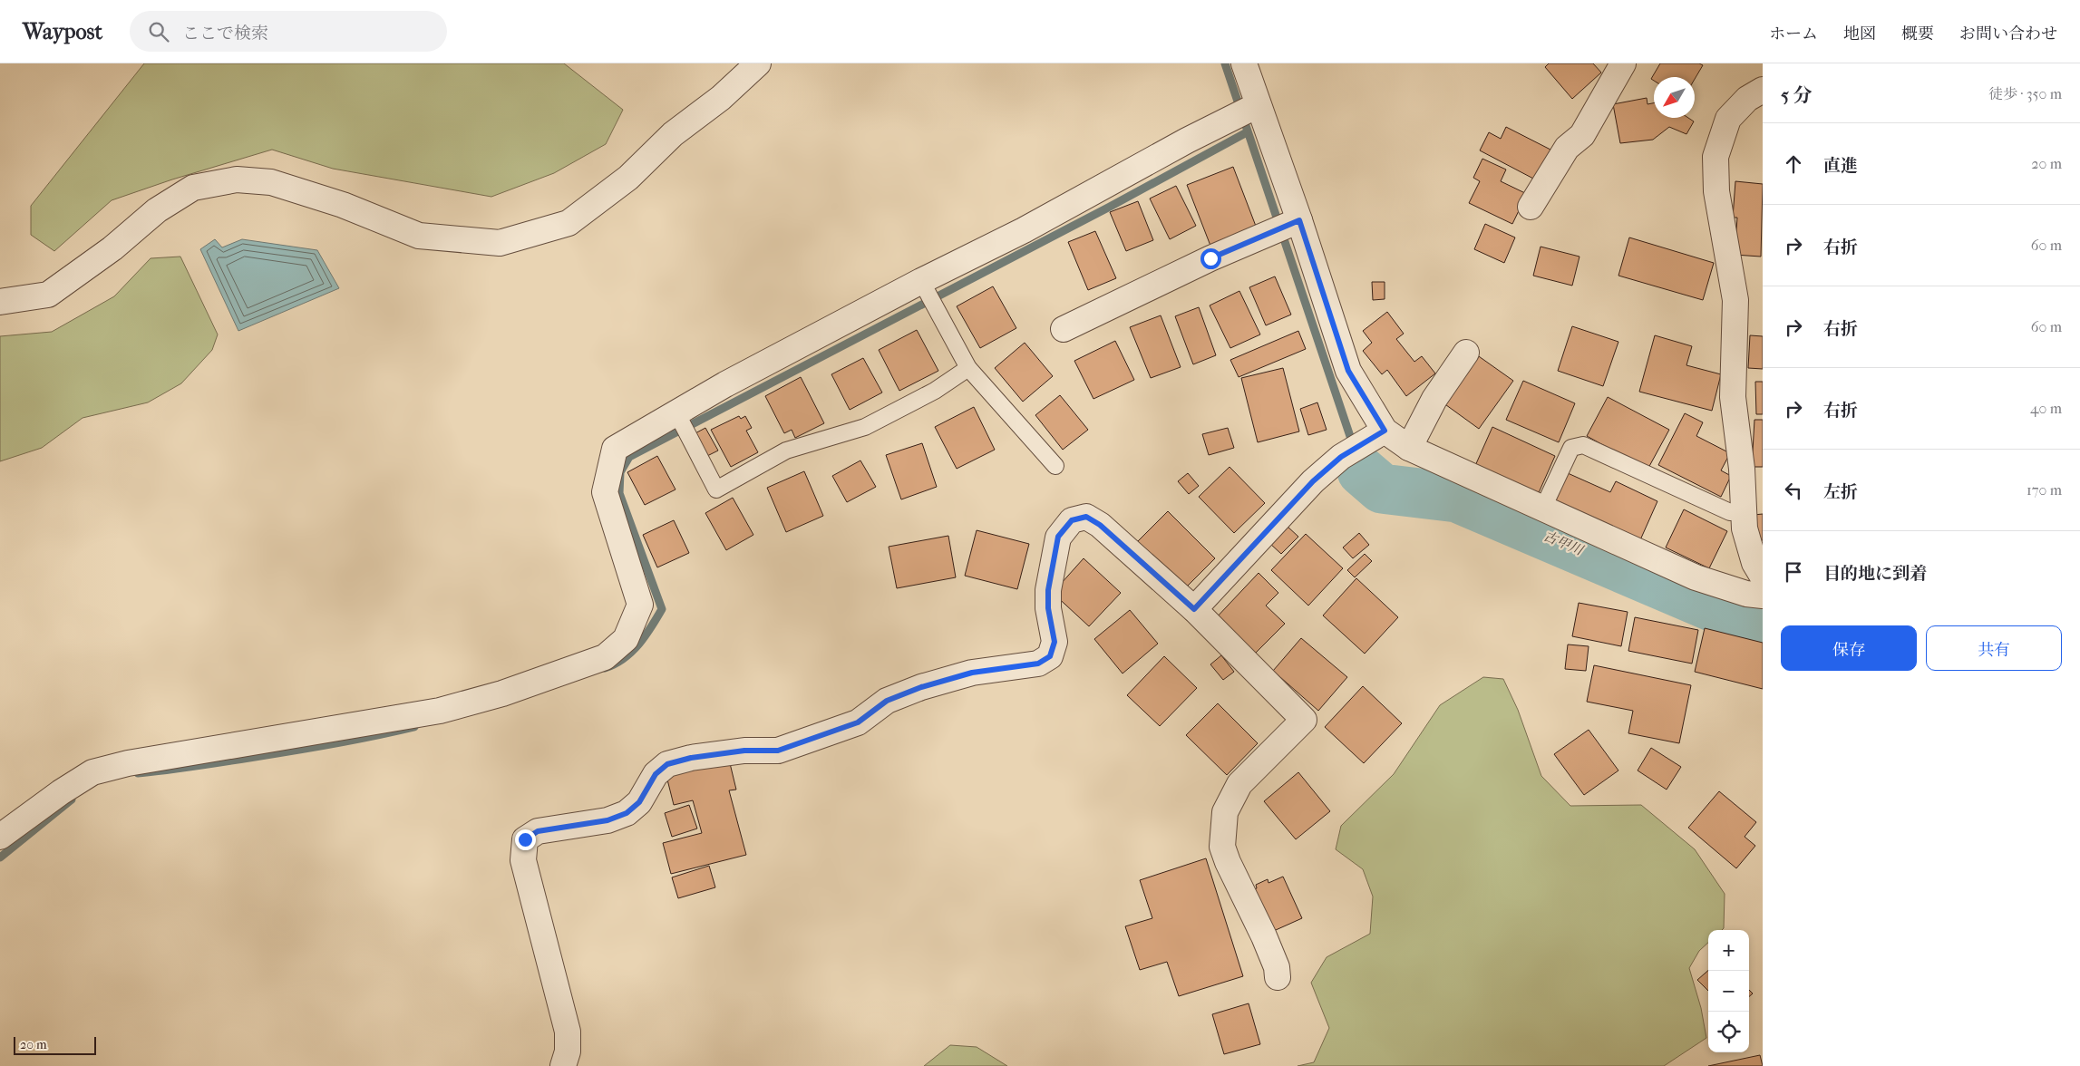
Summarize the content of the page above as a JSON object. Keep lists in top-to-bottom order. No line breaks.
{"water":["古甲川"],"scale_bar":"20 m","north":"bottom left","page":{"header":"Waypost","search":"ここで検索","nav":["ホーム","地図","概要","お問い合わせ"],"heading":["5 分","徒歩 · 350 m"],"list":[["直進","20 m"],["右折","60 m"],["右折","60 m"],["右折","40 m"],["左折","170 m"],"目的地に到着"],"buttons":["保存","共有"],"map_buttons":["+","−"],"scale":"20 m"}}
